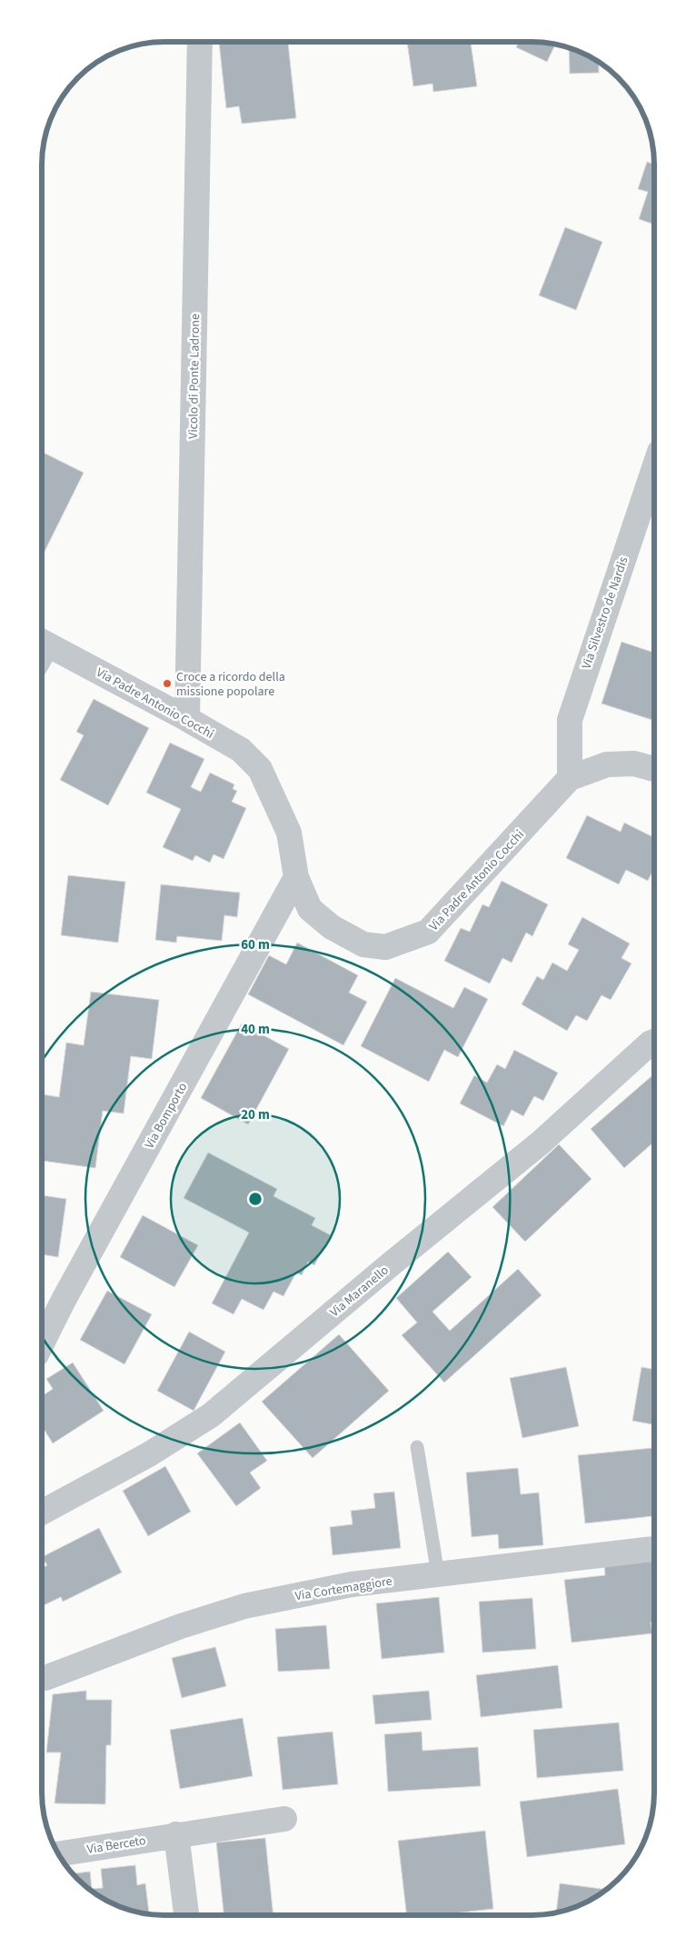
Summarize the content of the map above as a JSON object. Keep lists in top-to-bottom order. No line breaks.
{"streets":{"street":["Vicolo di Ponte Ladrone","Via Silvestro de Nardis","Via Padre Antonio Cocchi","Via Bomporto","Via Maranello","Via Cortemaggiore","Via Berceto"]},"crossings":[["Vicolo di Ponte Ladrone","Via Padre Antonio Cocchi"],["Via Silvestro de Nardis","Via Padre Antonio Cocchi"],["Via Padre Antonio Cocchi","Via Bomporto"]],"places":["Croce a ricordo della missione popolare"],"rings":["60 m","40 m","20 m"]}
